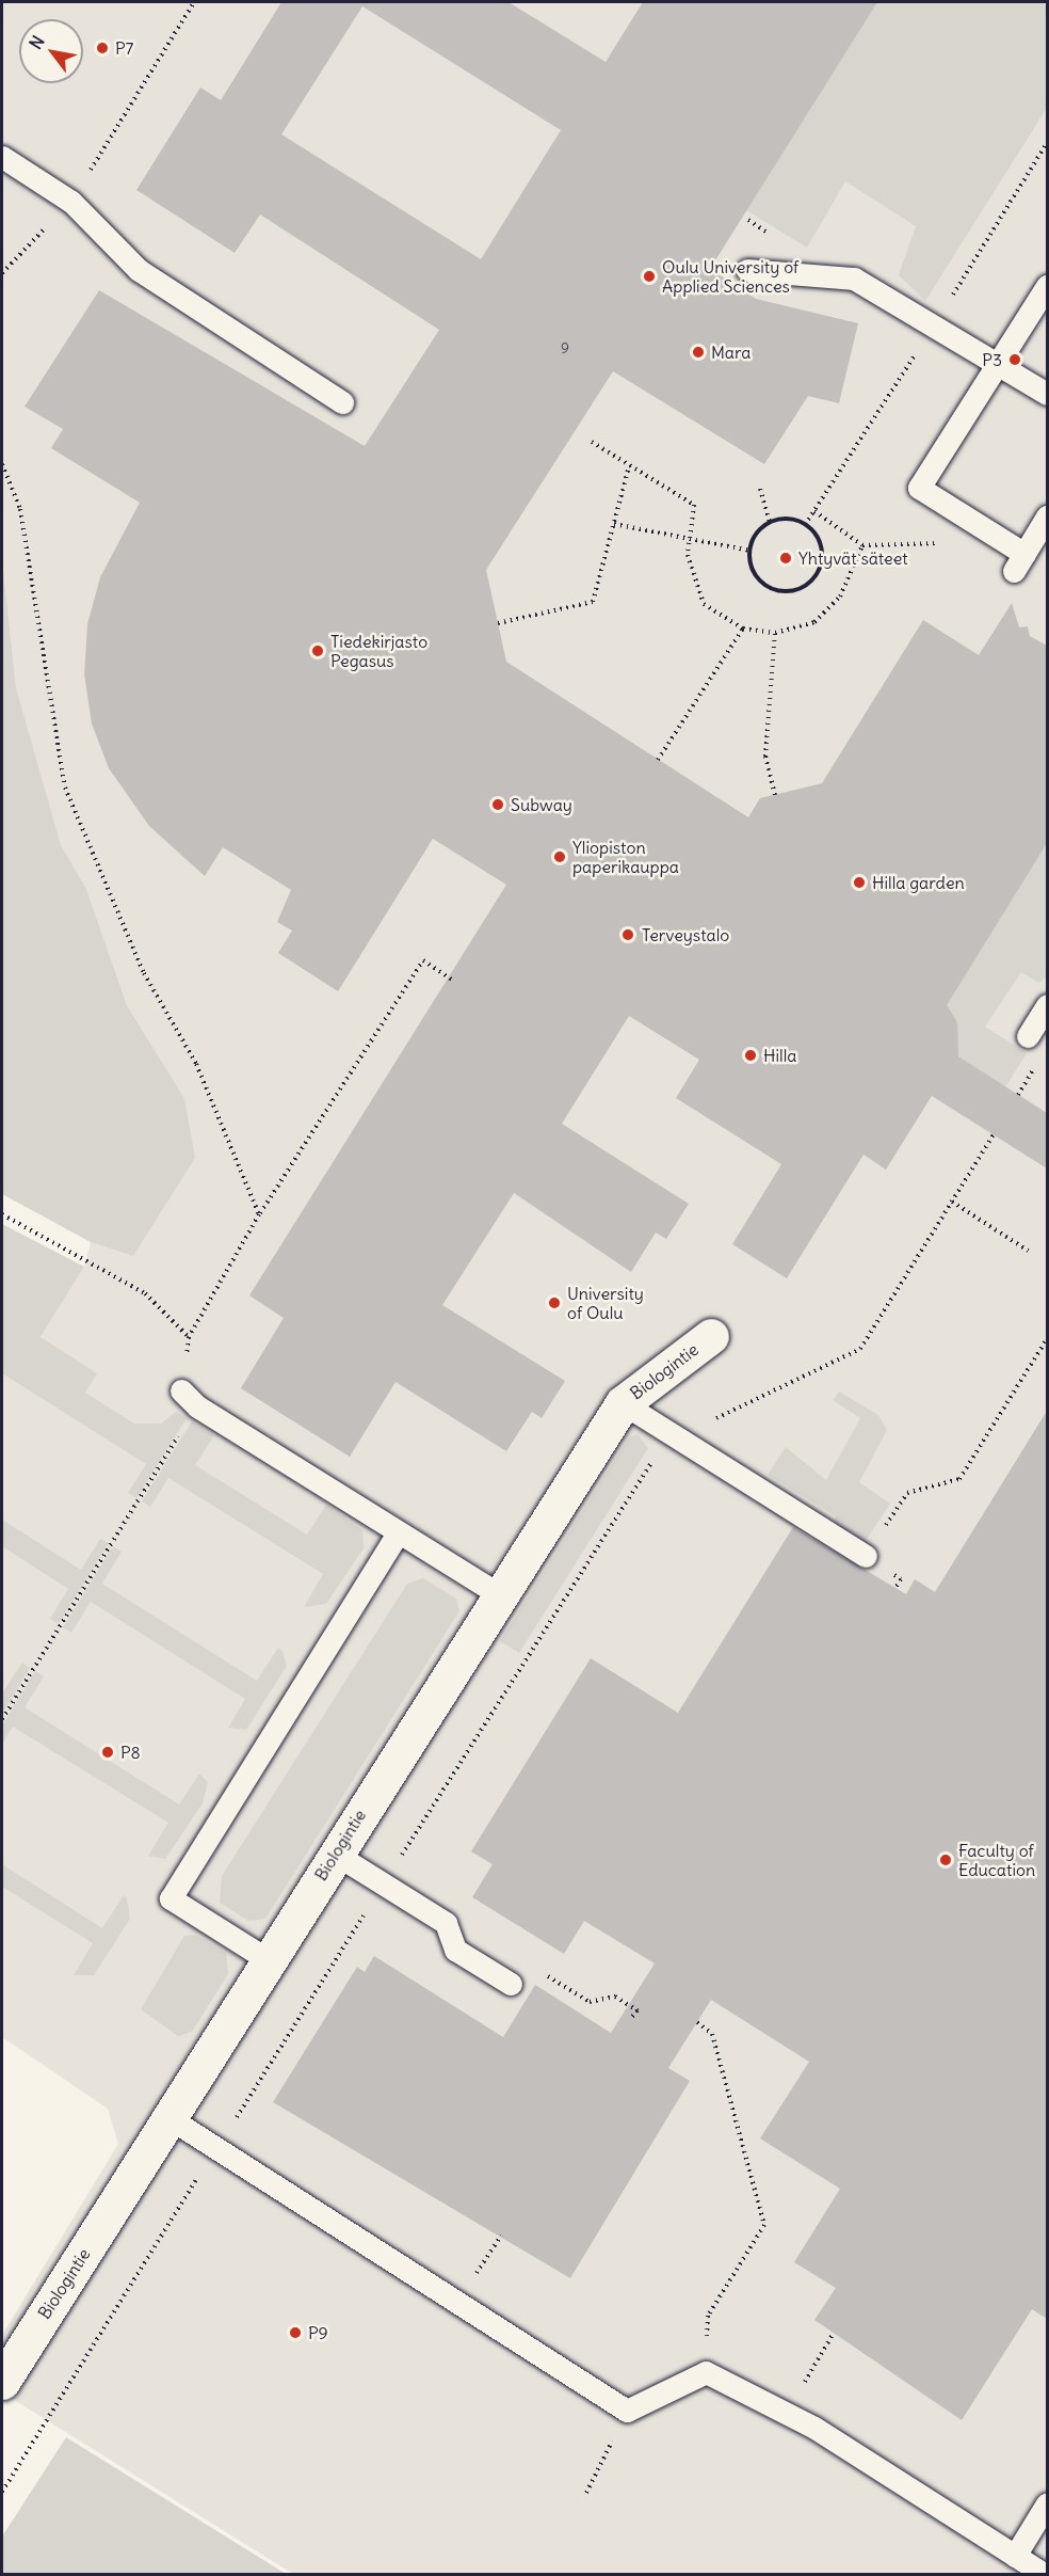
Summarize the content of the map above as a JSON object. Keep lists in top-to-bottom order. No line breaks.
{"streets":{"street":["Biologintie"]},"places":["P7","Oulu University of Applied Sciences","Mara","P3","Yhtyvät säteet","Tiedekirjasto Pegasus","Subway","Yliopiston paperikauppa","Hilla garden","Terveystalo","Hilla","University of Oulu","P8","Faculty of Education","P9"],"house_numbers":["9"],"north":"top left"}
